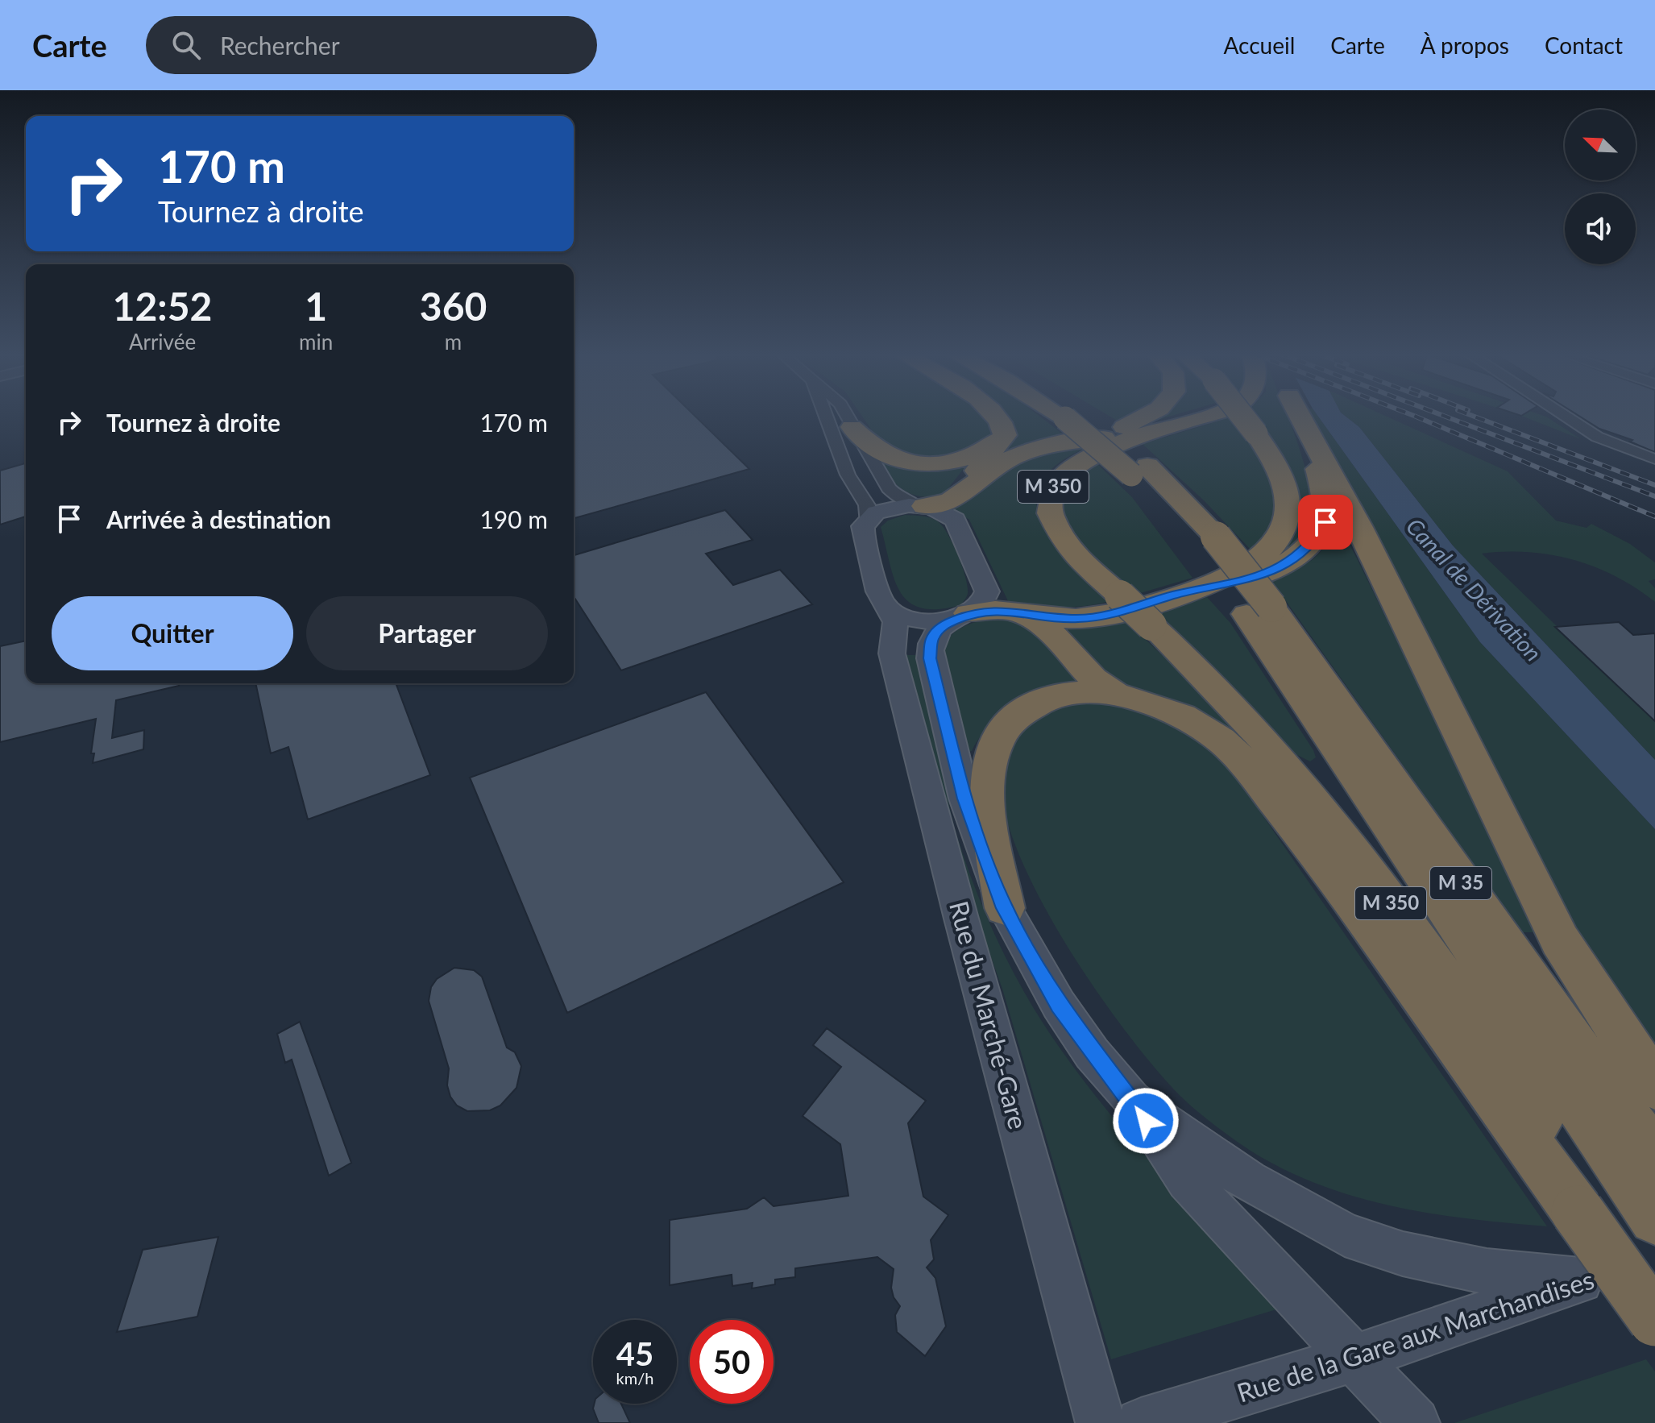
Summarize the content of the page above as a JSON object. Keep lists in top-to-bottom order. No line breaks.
{"streets":{"highway":["M 350","M 35"],"main road":["Rue du Marché-Gare","Rue de la Gare aux Marchandises"]},"crossings":[["M 350","M 35"]],"water":["Canal de Dérivation"],"north":"top left","page":{"header":"Carte","search":"Rechercher","nav":["Accueil","Carte","À propos","Contact"],"turn":["170 m","Tournez à droite"],"eta":["12:52","Arrivée","1","min","360","m"],"list":[{"name":"Tournez à droite","value":"170 m"},{"name":"Arrivée à destination","value":"190 m"}],"buttons":["Quitter","Partager"],"speed":"45 km/h","limit":"50"}}
